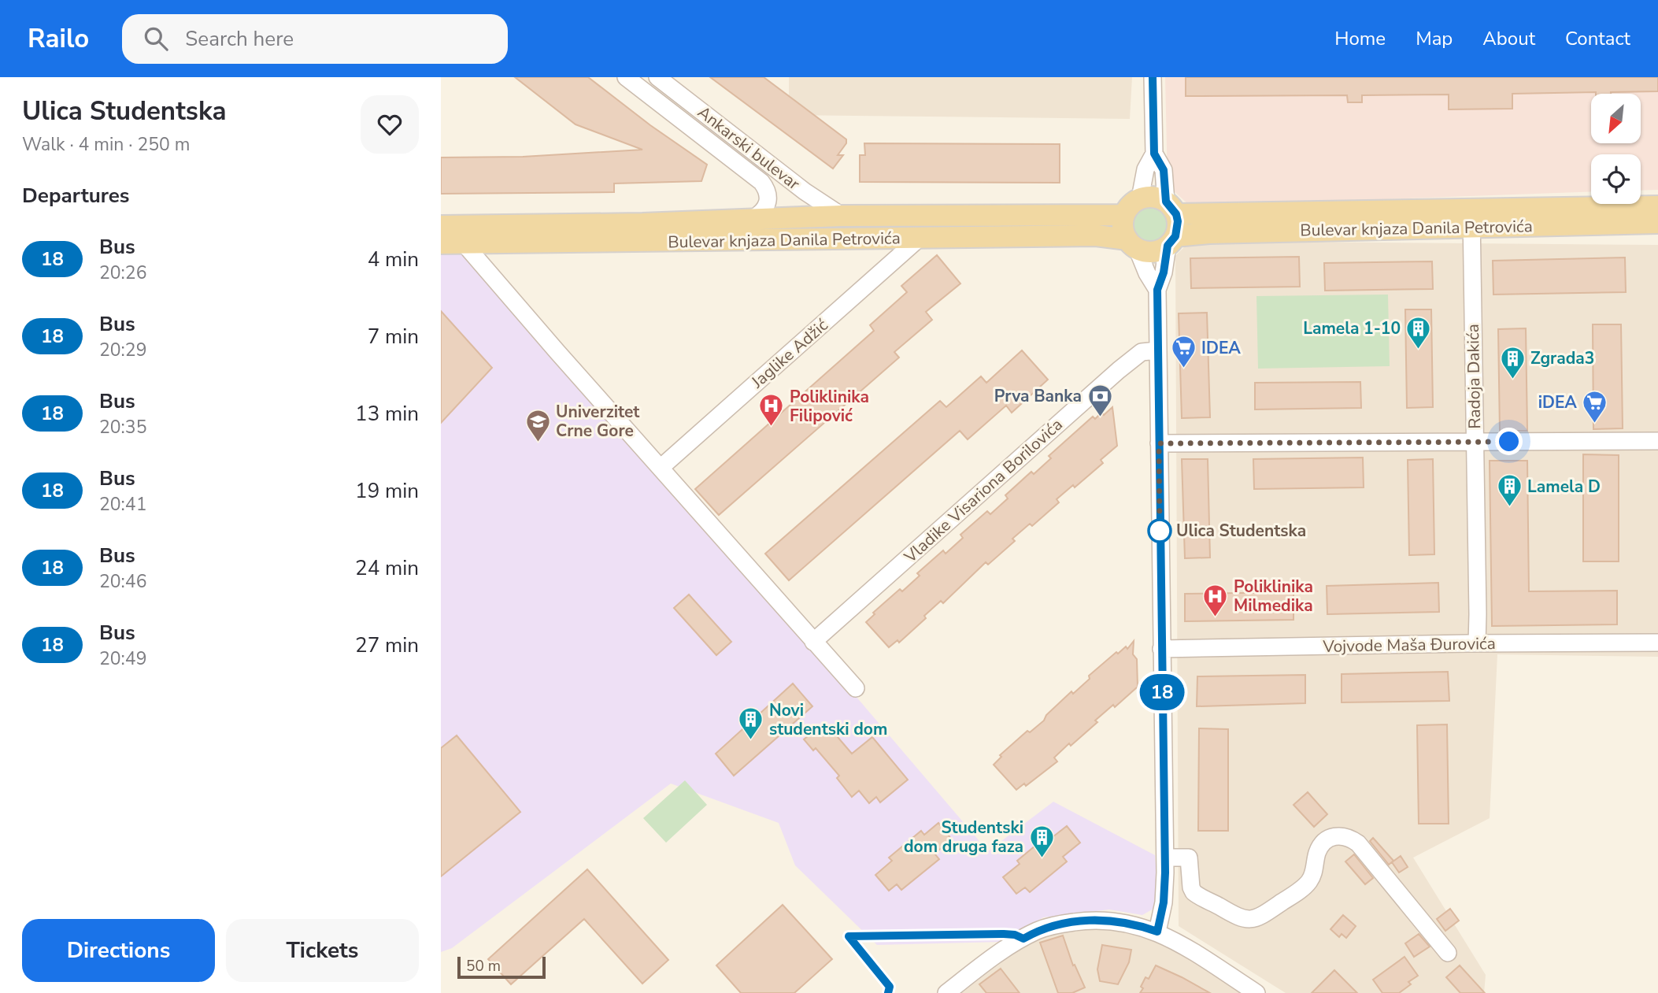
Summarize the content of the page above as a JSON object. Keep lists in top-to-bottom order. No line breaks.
{"streets":{"main road":["Bulevar knjaza Danila Petrovića"],"street":["Ankarski bulevar","Jaglike Adžić","Radoja Dakića","Vladike Visariona Borilovića","Vojvode Maša Đurovića"]},"crossings":[["Ankarski bulevar","Bulevar knjaza Danila Petrovića"],["Bulevar knjaza Danila Petrovića","Jaglike Adžić"],["Bulevar knjaza Danila Petrovića","Radoja Dakića"],["Radoja Dakića","Vojvode Maša Đurovića"]],"places":{"building":["Lamela 1-10","Zgrada3","Lamela D","Novi studentski dom","Studentski dom druga faza"],"supermarket":["IDEA","iDEA"],"bank":["Prva Banka"],"hospital":["Poliklinika Filipović","Poliklinika Milmedika"],"school or university":["Univerzitet Crne Gore"],"other":["Ulica Studentska"]},"lines":["bus line 18"],"scale_bar":"50 m","north":"bottom left","page":{"header":"Railo","search":"Search here","nav":["Home","Map","About","Contact"],"heading":[["Ulica Studentska","Walk · 4 min · 250 m"],"Departures"],"on_map":"18","list":[{"mark":"18","name":"Bus","note":"20:26","value":"4 min"},{"mark":"18","name":"Bus","note":"20:29","value":"7 min"},{"mark":"18","name":"Bus","note":"20:35","value":"13 min"},{"mark":"18","name":"Bus","note":"20:41","value":"19 min"},{"mark":"18","name":"Bus","note":"20:46","value":"24 min"},{"mark":"18","name":"Bus","note":"20:49","value":"27 min"}],"buttons":["Directions","Tickets"],"scale":"50 m"}}
